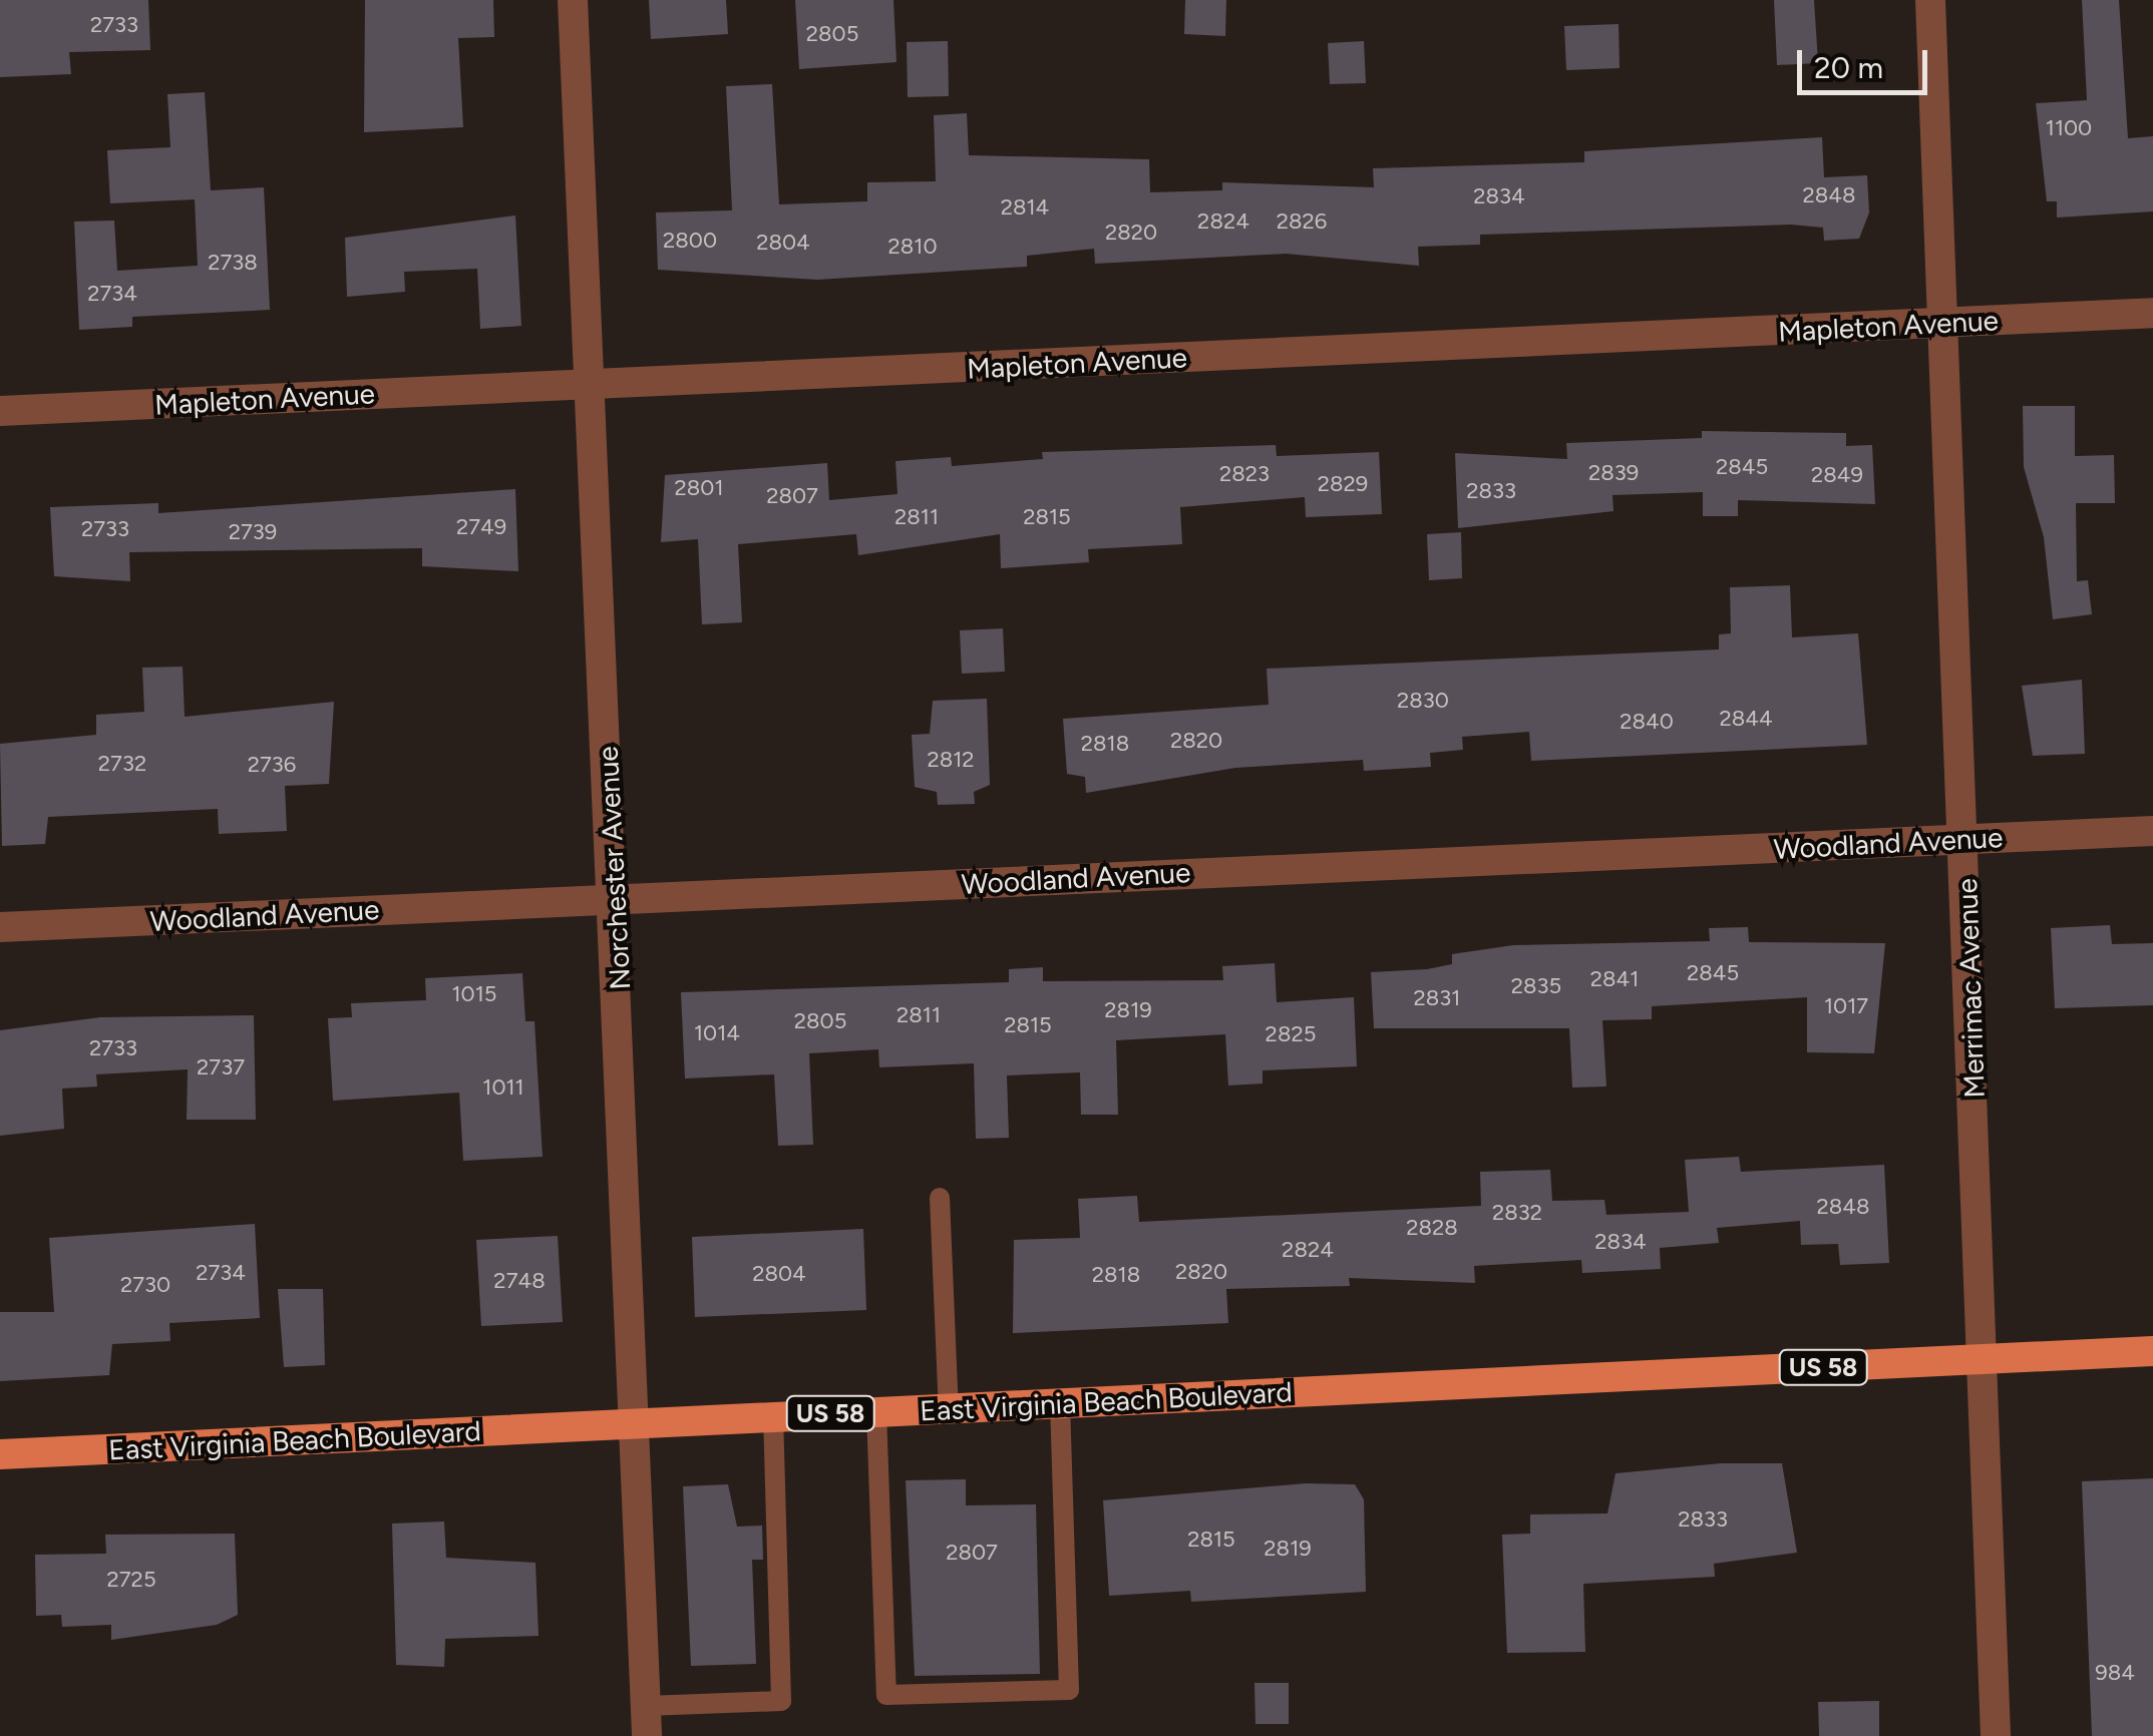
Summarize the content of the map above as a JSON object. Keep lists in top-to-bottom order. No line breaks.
{"streets":{"main road":["US 58","East Virginia Beach Boulevard"],"street":["Mapleton Avenue","Woodland Avenue","Norchester Avenue","Merrimac Avenue"]},"crossings":[["Mapleton Avenue","Norchester Avenue"],["Mapleton Avenue","Merrimac Avenue"],["Woodland Avenue","Norchester Avenue"],["Woodland Avenue","Merrimac Avenue"],["Norchester Avenue","East Virginia Beach Boulevard"],["Merrimac Avenue","East Virginia Beach Boulevard"]],"house_numbers":["2733","2805","1100","2848","2834","2814","2824","2826","2820","2800","2804","2810","2738","2734","2845","2839","2823","2849","2829","2801","2833","2807","2811","2815","2749","2733","2739","2830","2844","2840","2820","2818","2812","2732","2736","2845","2841","2835","1015","2831","1017","2819","2811","2805","2815","1014","2825","2733","2737","1011","2848","2832","2828","2834","2824","2820","2734","2804","2818","2748","2730","2833","2815","2819","2807","2725","984"],"scale_bar":"20 m"}
